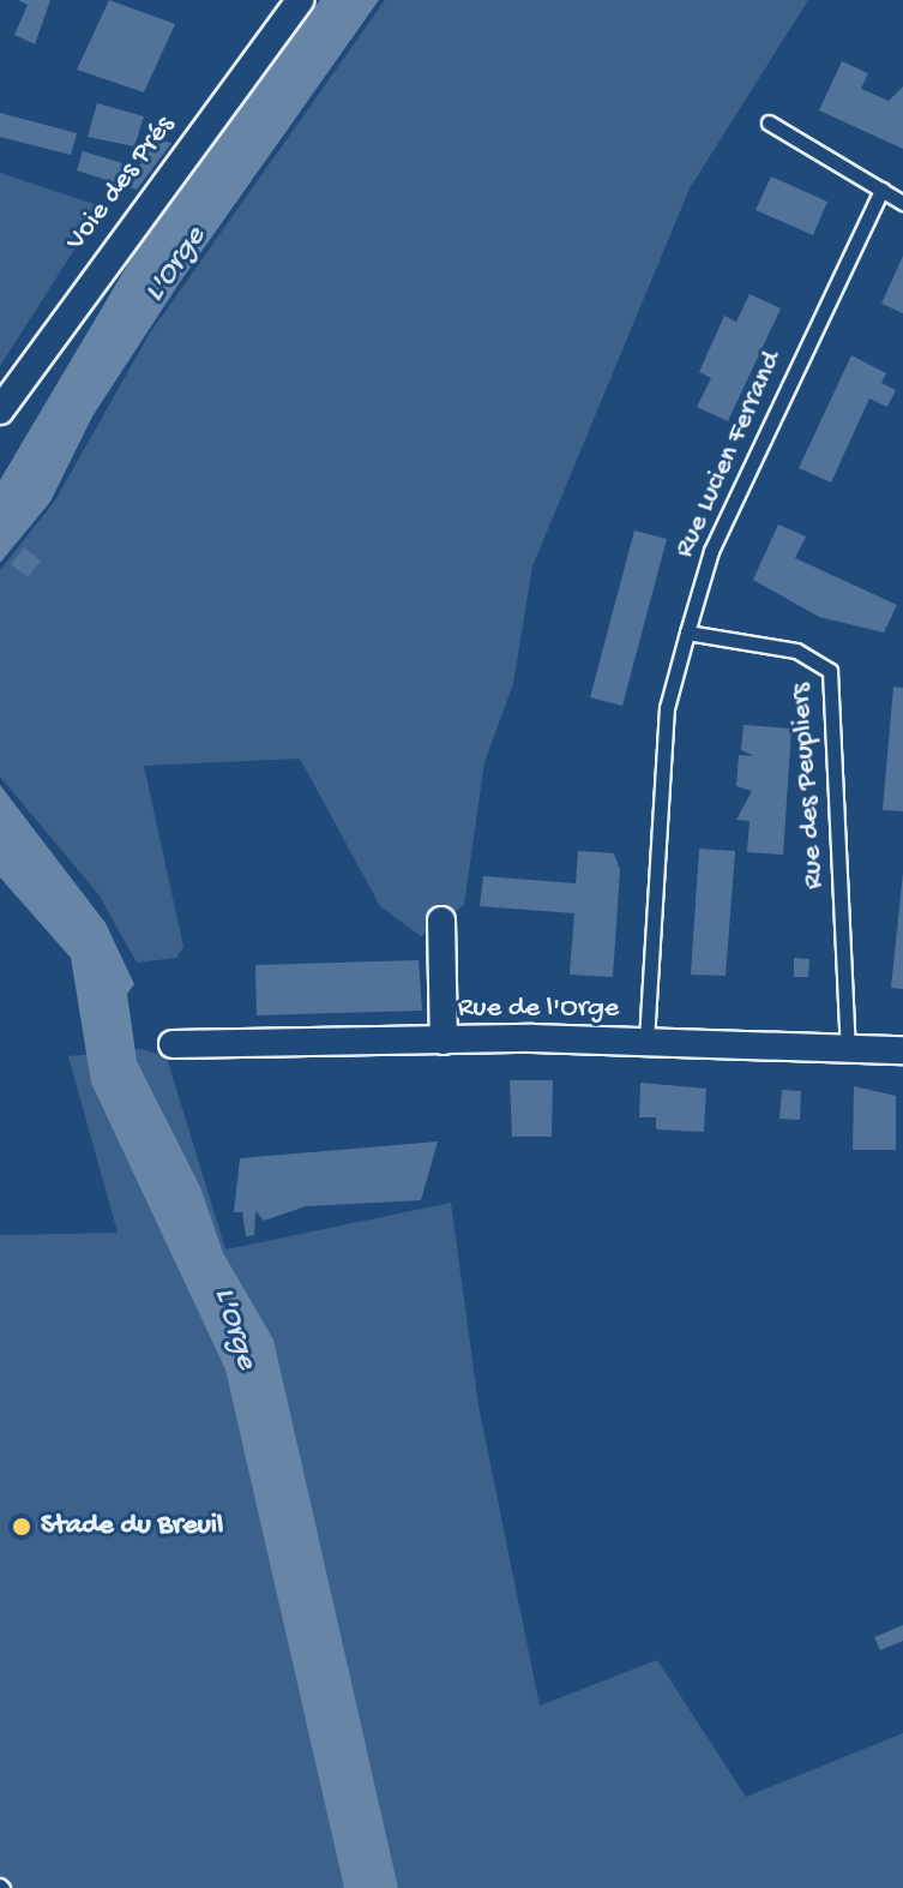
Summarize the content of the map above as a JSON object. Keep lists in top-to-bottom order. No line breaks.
{"streets":{"street":["Voie des Prés","Rue de l'Orge"],"lane":["Rue Lucien Ferrand","Rue des Peupliers"]},"crossings":[["Rue Lucien Ferrand","Rue des Peupliers"],["Rue Lucien Ferrand","Rue de l'Orge"],["Rue des Peupliers","Rue de l'Orge"]],"water":["L'Orge"],"places":["Stade du Breuil"]}
